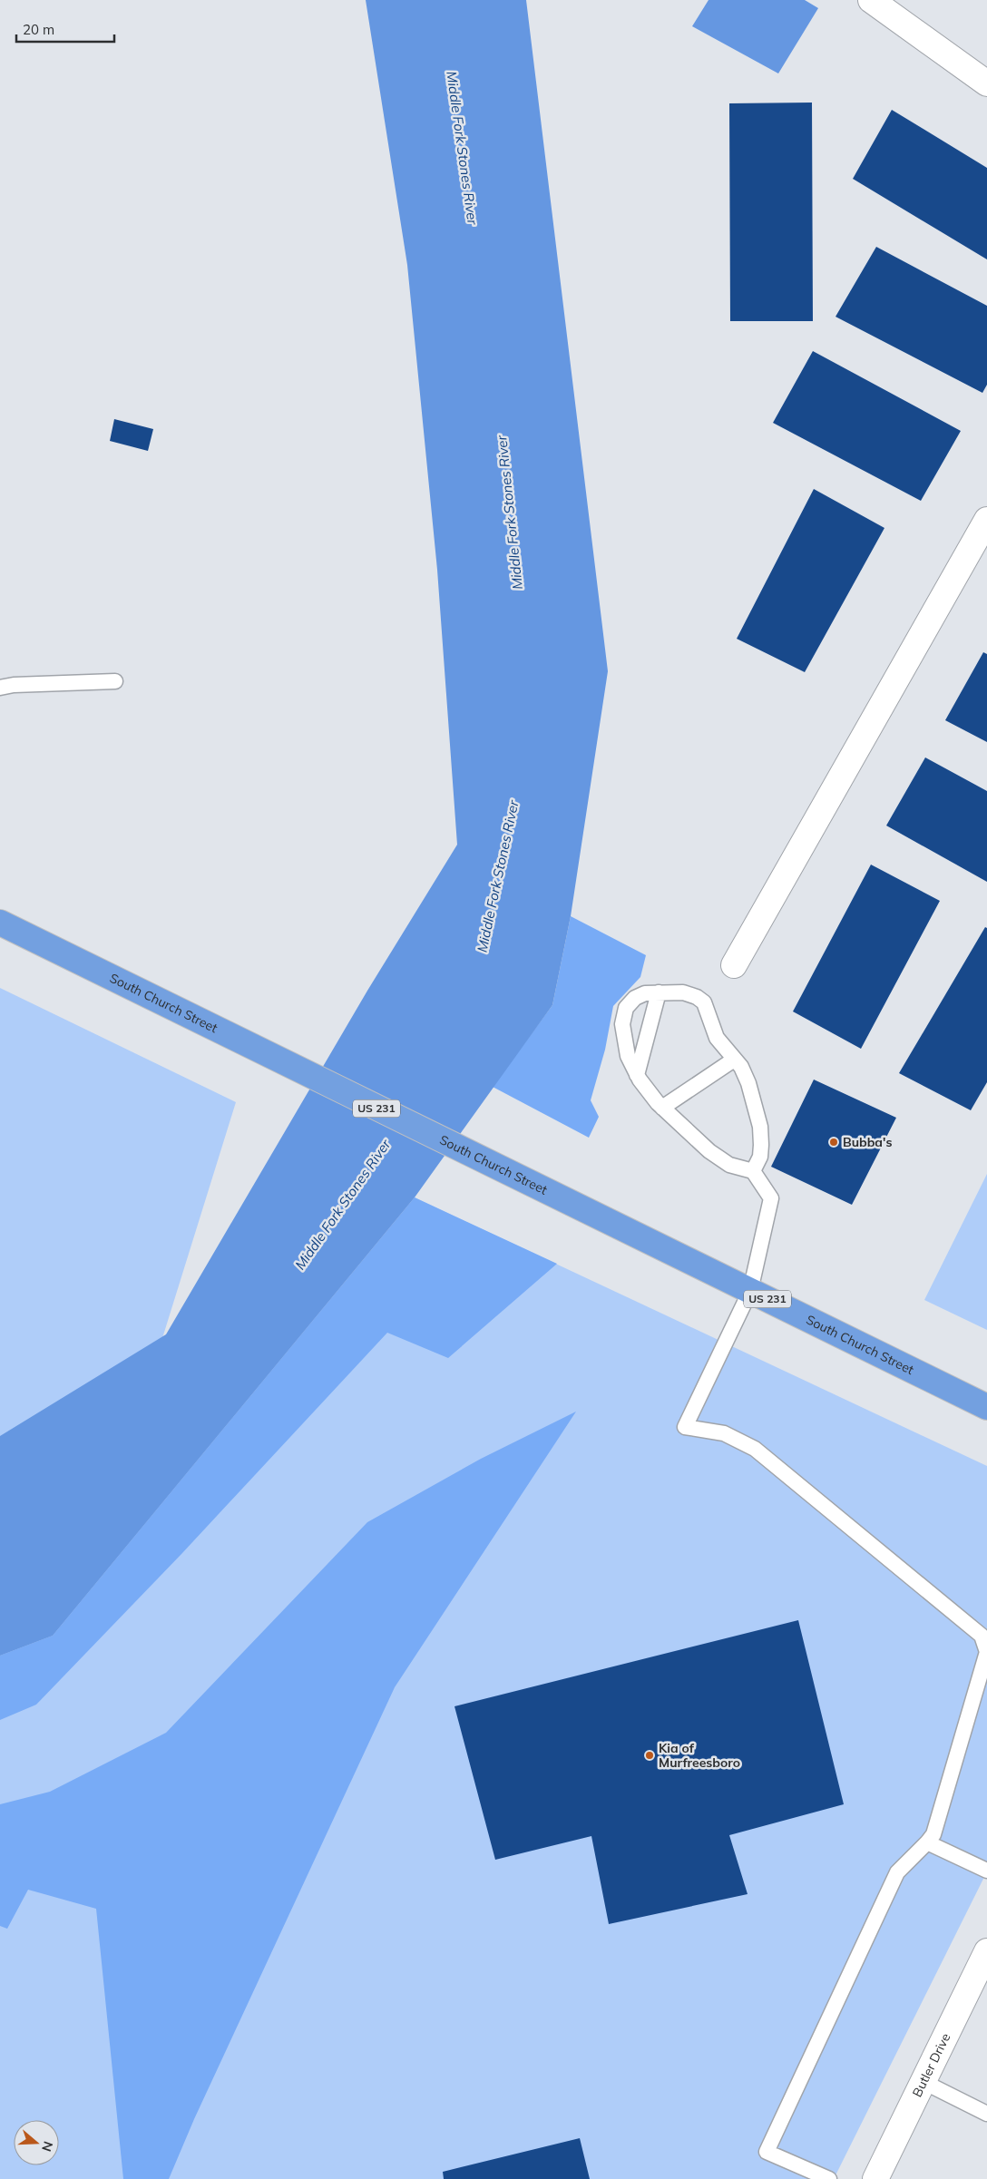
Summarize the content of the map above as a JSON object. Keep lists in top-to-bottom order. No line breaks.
{"streets":{"highway":["South Church Street","US 231"],"street":["Butler Drive"]},"water":["Middle Fork Stones River"],"places":["Bubba's","Kia of Murfreesboro"],"scale_bar":"20 m","north":"right"}
